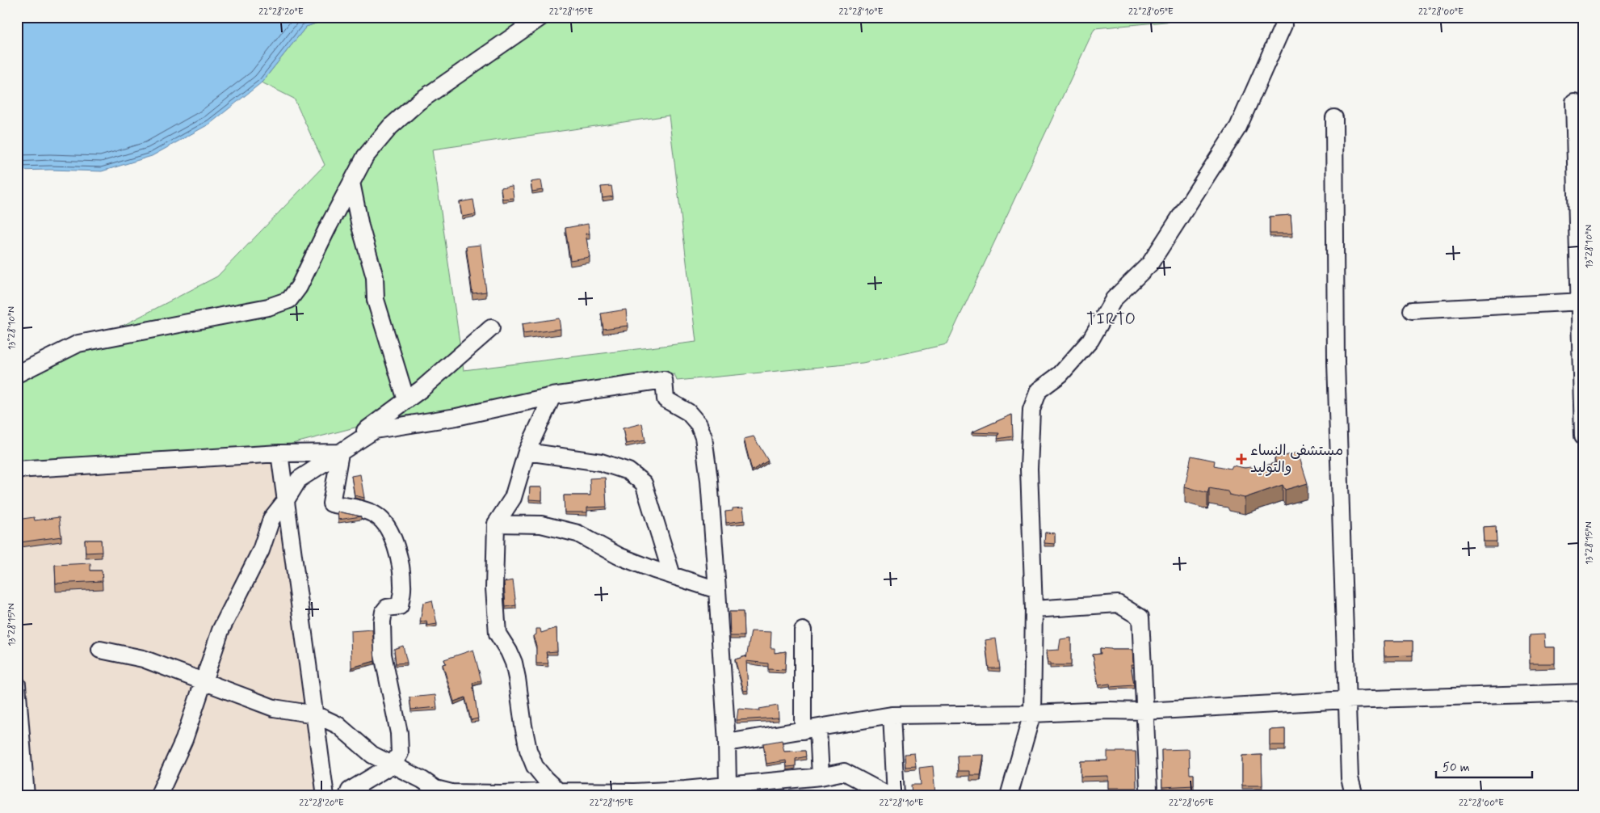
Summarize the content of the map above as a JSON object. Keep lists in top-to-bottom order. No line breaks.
{"districts":["TIRTO"],"places":{"health":["مستشفى النساء والتوليد"]},"scale_bar":"50 m","coordinates":["22°28'20\"E","22°28'15\"E","22°28'10\"E","22°28'05\"E","22°28'00\"E","13°28'10\"N","13°28'15\"N"]}
